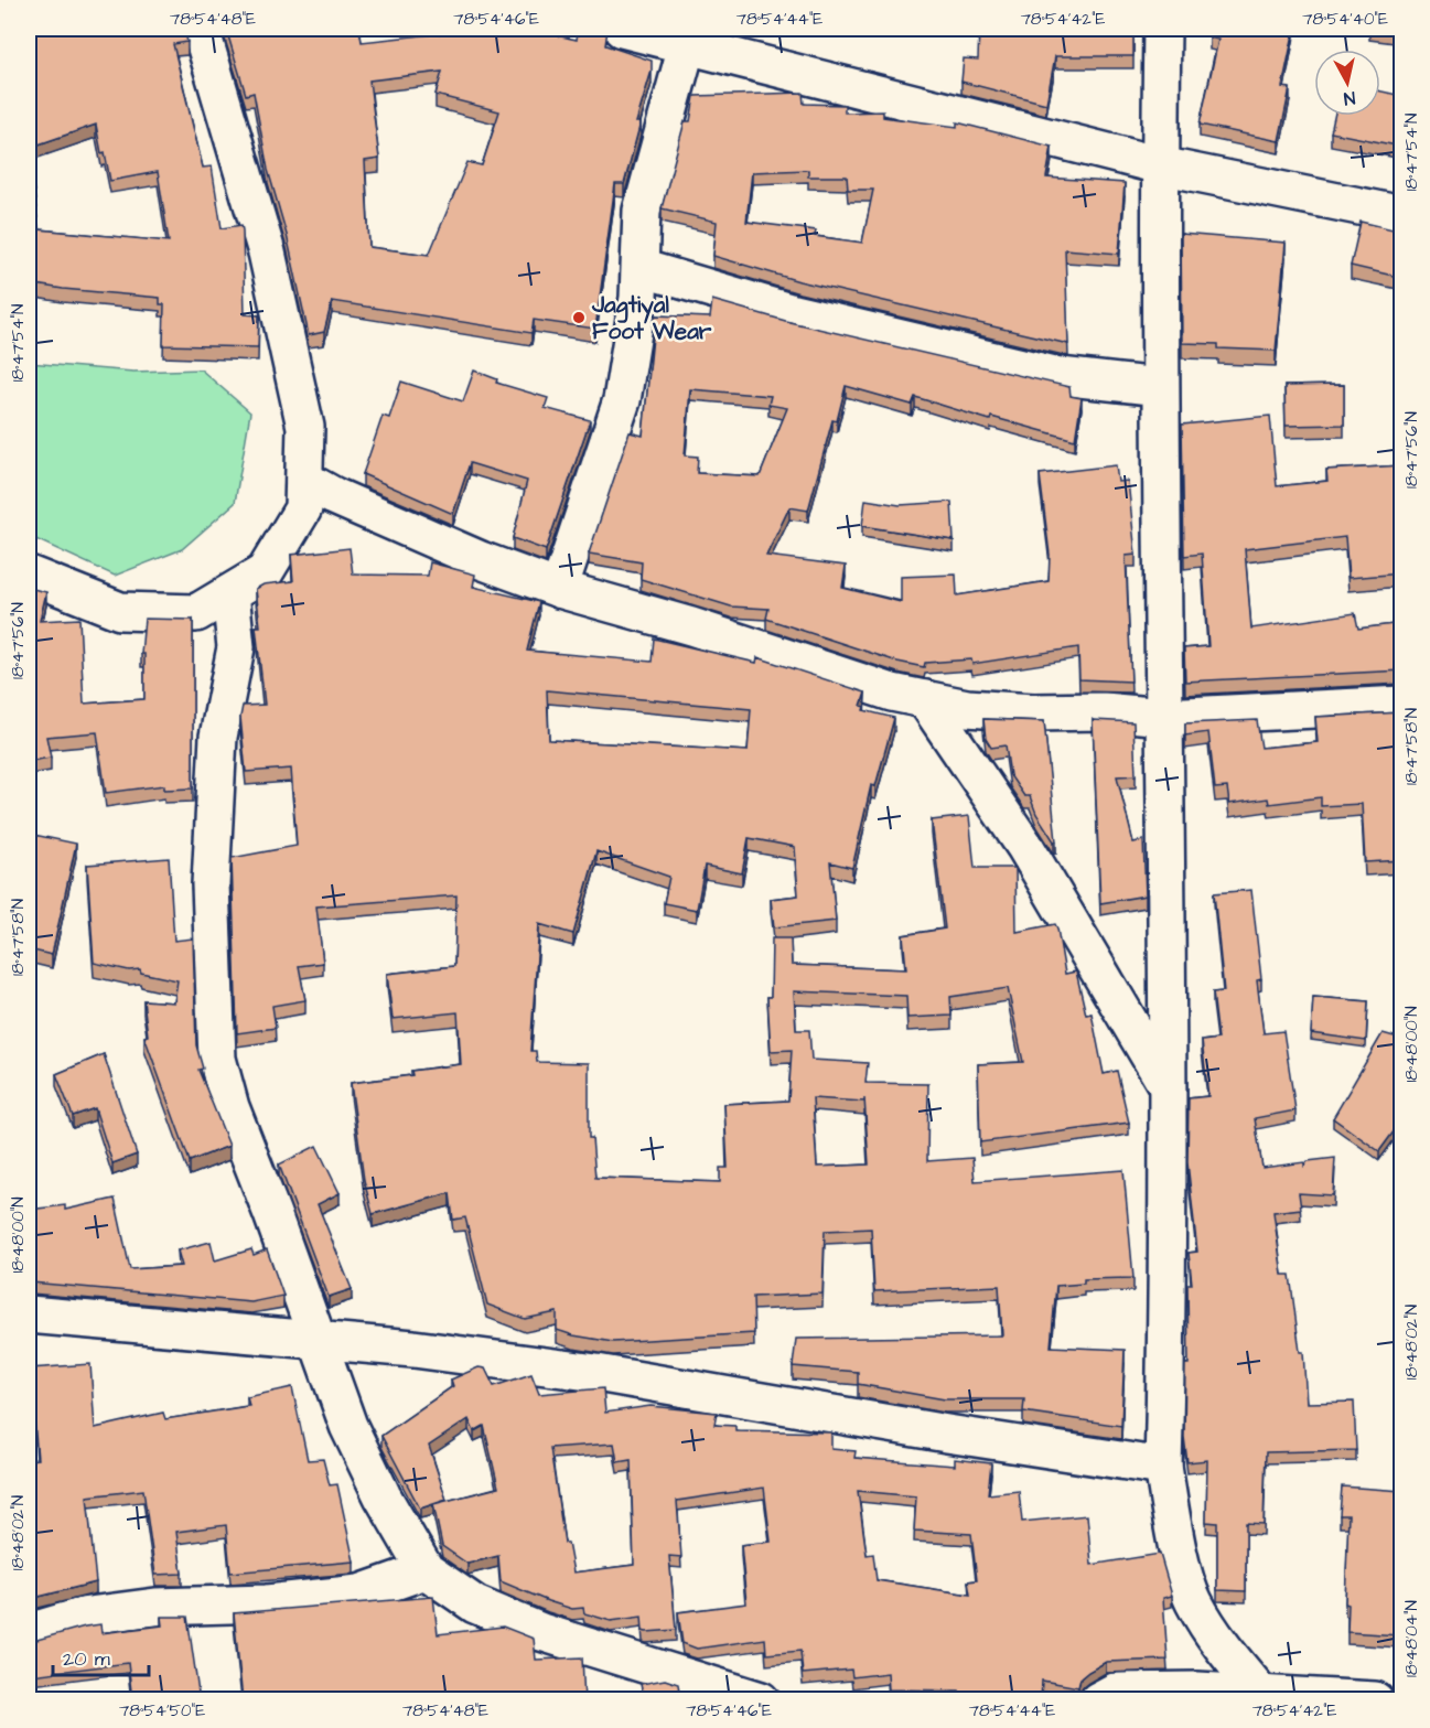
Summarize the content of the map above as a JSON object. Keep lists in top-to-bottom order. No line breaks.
{"places":["Jagtiyal Foot Wear"],"scale_bar":"20 m","north":"bottom","coordinates":["78°54'48\"E","78°54'46\"E","78°54'44\"E","78°54'42\"E","78°54'40\"E","18°47'54\"N","18°47'56\"N","18°47'58\"N","18°48'00\"N","18°48'02\"N","18°48'04\"N","78°54'50\"E"]}
